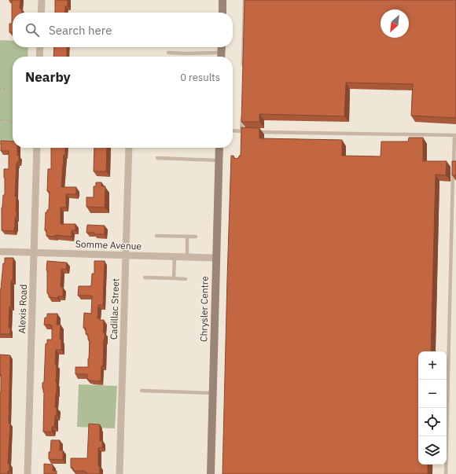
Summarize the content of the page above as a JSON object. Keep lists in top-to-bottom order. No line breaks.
{"streets":{"street":["Somme Avenue","Alexis Road","Cadillac Street","Chrysler Centre"]},"crossings":[["Somme Avenue","Alexis Road"],["Somme Avenue","Cadillac Street"],["Somme Avenue","Chrysler Centre"]],"north":"bottom left","page":{"search":"Search here","heading":["Nearby","0 results"],"map_buttons":["+","−"]}}
